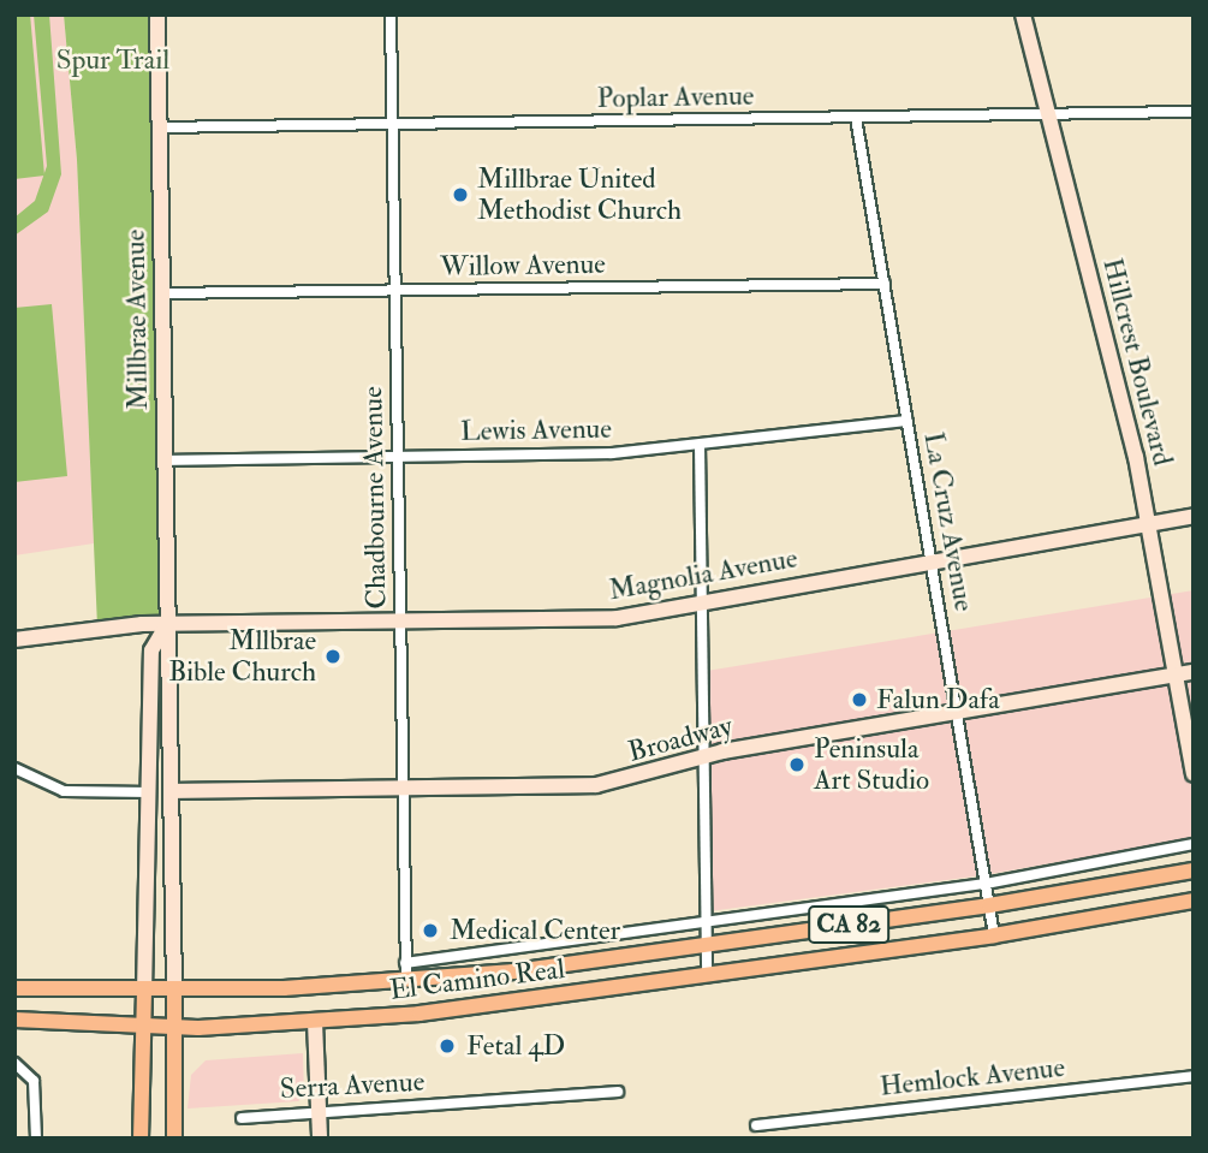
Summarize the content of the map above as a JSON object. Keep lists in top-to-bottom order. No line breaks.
{"streets":{"main road":["CA 82","El Camino Real"],"street":["Poplar Avenue","Willow Avenue","Millbrae Avenue","Hillcrest Boulevard","Lewis Avenue","Chadbourne Avenue","La Cruz Avenue","Magnolia Avenue","Broadway","Hemlock Avenue","Serra Avenue"]},"crossings":[["Poplar Avenue","Millbrae Avenue"],["Poplar Avenue","Hillcrest Boulevard"],["Poplar Avenue","Chadbourne Avenue"],["Poplar Avenue","La Cruz Avenue"],["Willow Avenue","Millbrae Avenue"],["Willow Avenue","Chadbourne Avenue"],["Willow Avenue","La Cruz Avenue"],["Millbrae Avenue","Lewis Avenue"],["Millbrae Avenue","Magnolia Avenue"],["Millbrae Avenue","Broadway"],["Millbrae Avenue","El Camino Real"],["Hillcrest Boulevard","Magnolia Avenue"],["Hillcrest Boulevard","Broadway"],["Lewis Avenue","Chadbourne Avenue"],["Lewis Avenue","La Cruz Avenue"],["Chadbourne Avenue","Magnolia Avenue"],["Chadbourne Avenue","Broadway"],["Chadbourne Avenue","El Camino Real"],["La Cruz Avenue","Magnolia Avenue"],["La Cruz Avenue","Broadway"],["La Cruz Avenue","El Camino Real"]],"parks":["Spur Trail"],"places":["Millbrae United Methodist Church","Mllbrae Bible Church","Falun Dafa","Peninsula Art Studio","Medical Center","Fetal 4D"]}
